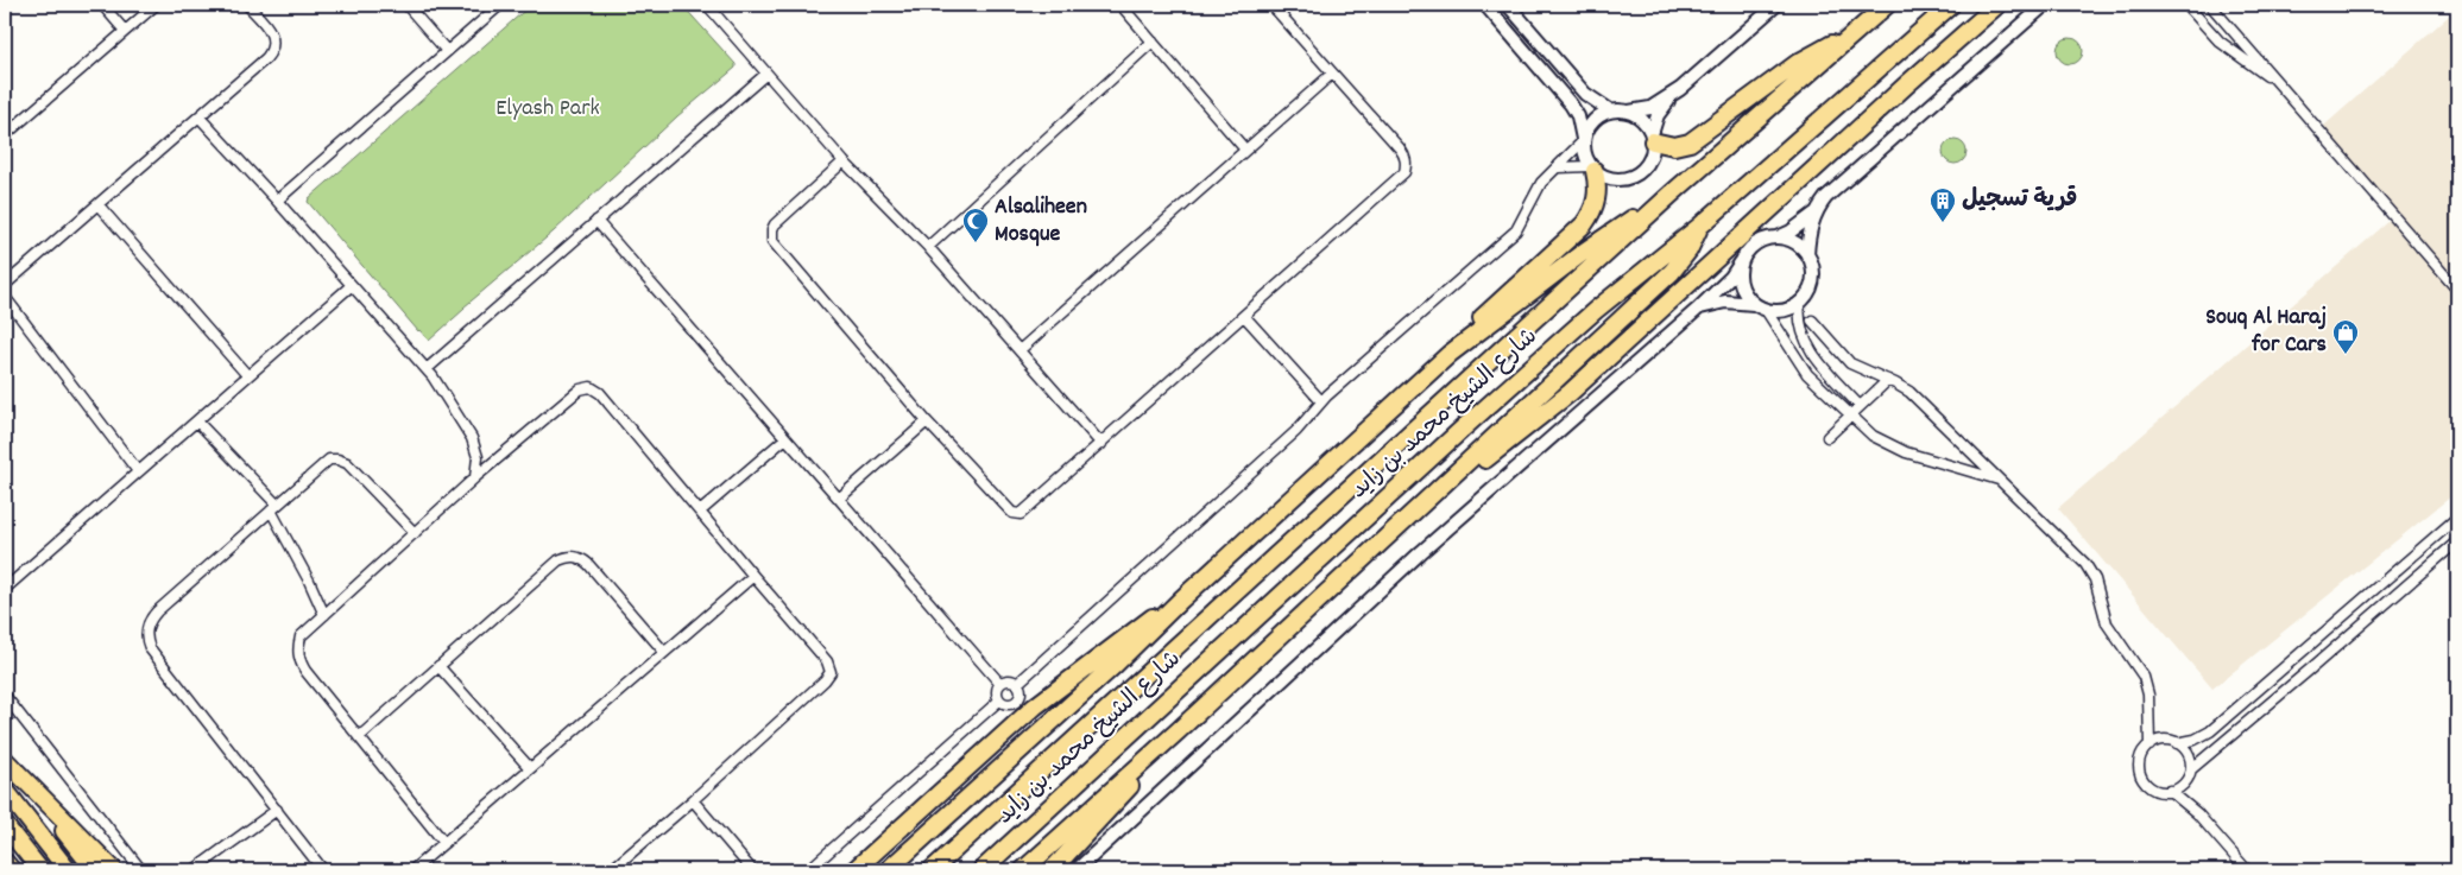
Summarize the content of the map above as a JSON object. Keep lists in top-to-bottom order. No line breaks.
{"streets":{"highway":["شارع الشيخ محمد بن زايد"]},"parks":["Elyash Park"],"places":{"building":["قرية تسجيل"],"mosque":["Alsaliheen Mosque"],"shop":["Souq Al Haraj for Cars"]}}
